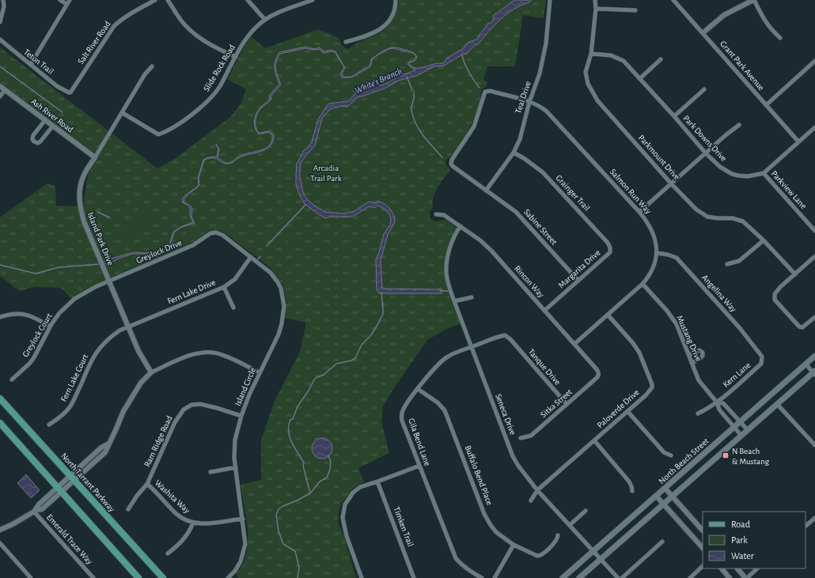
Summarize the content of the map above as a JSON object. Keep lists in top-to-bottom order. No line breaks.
{"streets":{"main road":["North Beach Street","North Tarrant Parkway"],"street":["Salt River Road","Teton Trail","Grant Park Avenue","Slide Rock Road","Teal Drive","Ash River Road","Park Downs Drive","Parkmount Drive","Parkview Lane","Salmon Run Way","Grainger Trail","Sabine Street","Island Park Drive","Greylock Drive","Margarita Drive","Rincon Way","Fern Lake Drive","Angelina Way","Greylock Court","Mustang Drive","Tanque Drive","Kern Lane","Fern Lake Court","Island Circle","Sitka Street","Paloverde Drive","Seneca Drive","Ram Ridge Road","Gila Bend Lane","Buffalo Bend Place","Washita Way","Timken Trail","Emerald Trace Way"]},"crossings":[["Salt River Road","Teton Trail"],["Slide Rock Road","Island Park Drive"],["Teal Drive","Salmon Run Way"],["Teal Drive","Grainger Trail"],["Teal Drive","Sabine Street"],["Ash River Road","Island Park Drive"],["Park Downs Drive","Parkmount Drive"],["Park Downs Drive","Parkview Lane"],["Salmon Run Way","Sabine Street"],["Salmon Run Way","Rincon Way"],["Salmon Run Way","Angelina Way"],["Salmon Run Way","Mustang Drive"],["Salmon Run Way","Paloverde Drive"],["Grainger Trail","Margarita Drive"],["Sabine Street","Margarita Drive"],["Island Park Drive","Greylock Drive"],["Island Park Drive","Fern Lake Drive"],["Island Park Drive","Greylock Court"],["Island Park Drive","Fern Lake Court"],["Greylock Drive","Greylock Court"],["Greylock Drive","Island Circle"],["Margarita Drive","Rincon Way"],["Rincon Way","Sitka Street"],["Rincon Way","Seneca Drive"],["Fern Lake Drive","Fern Lake Court"],["Fern Lake Drive","Island Circle"],["Angelina Way","Kern Lane"],["Mustang Drive","Kern Lane"],["Mustang Drive","North Beach Street"],["Tanque Drive","Sitka Street"],["Tanque Drive","Gila Bend Lane"],["Island Circle","Ram Ridge Road"],["Island Circle","Washita Way"],["Paloverde Drive","Seneca Drive"],["Seneca Drive","Gila Bend Lane"],["Seneca Drive","North Beach Street"],["Ram Ridge Road","Washita Way"],["Gila Bend Lane","Buffalo Bend Place"]],"water":["White's Branch"],"parks":["Arcadia Trail Park"],"places":{"transit":["N Beach & Mustang"]},"legend":["Road","Park","Water"]}
